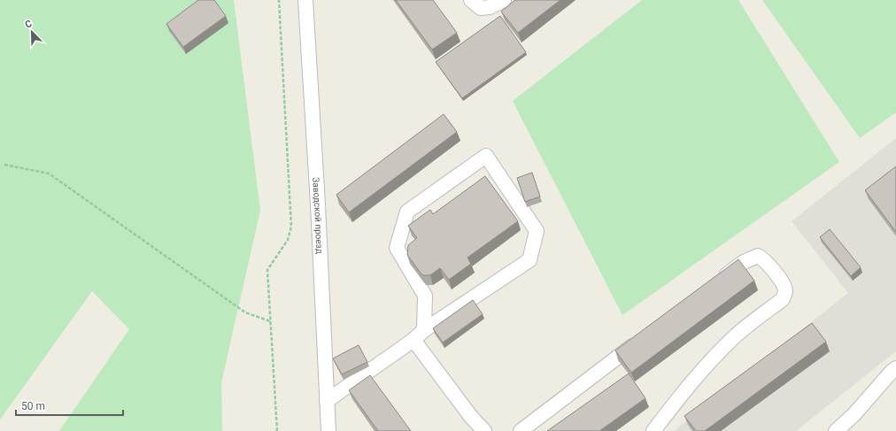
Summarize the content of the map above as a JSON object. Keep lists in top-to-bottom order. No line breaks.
{"streets":{"street":["Заводской проезд"]},"scale_bar":"50 m","north":"top left"}
